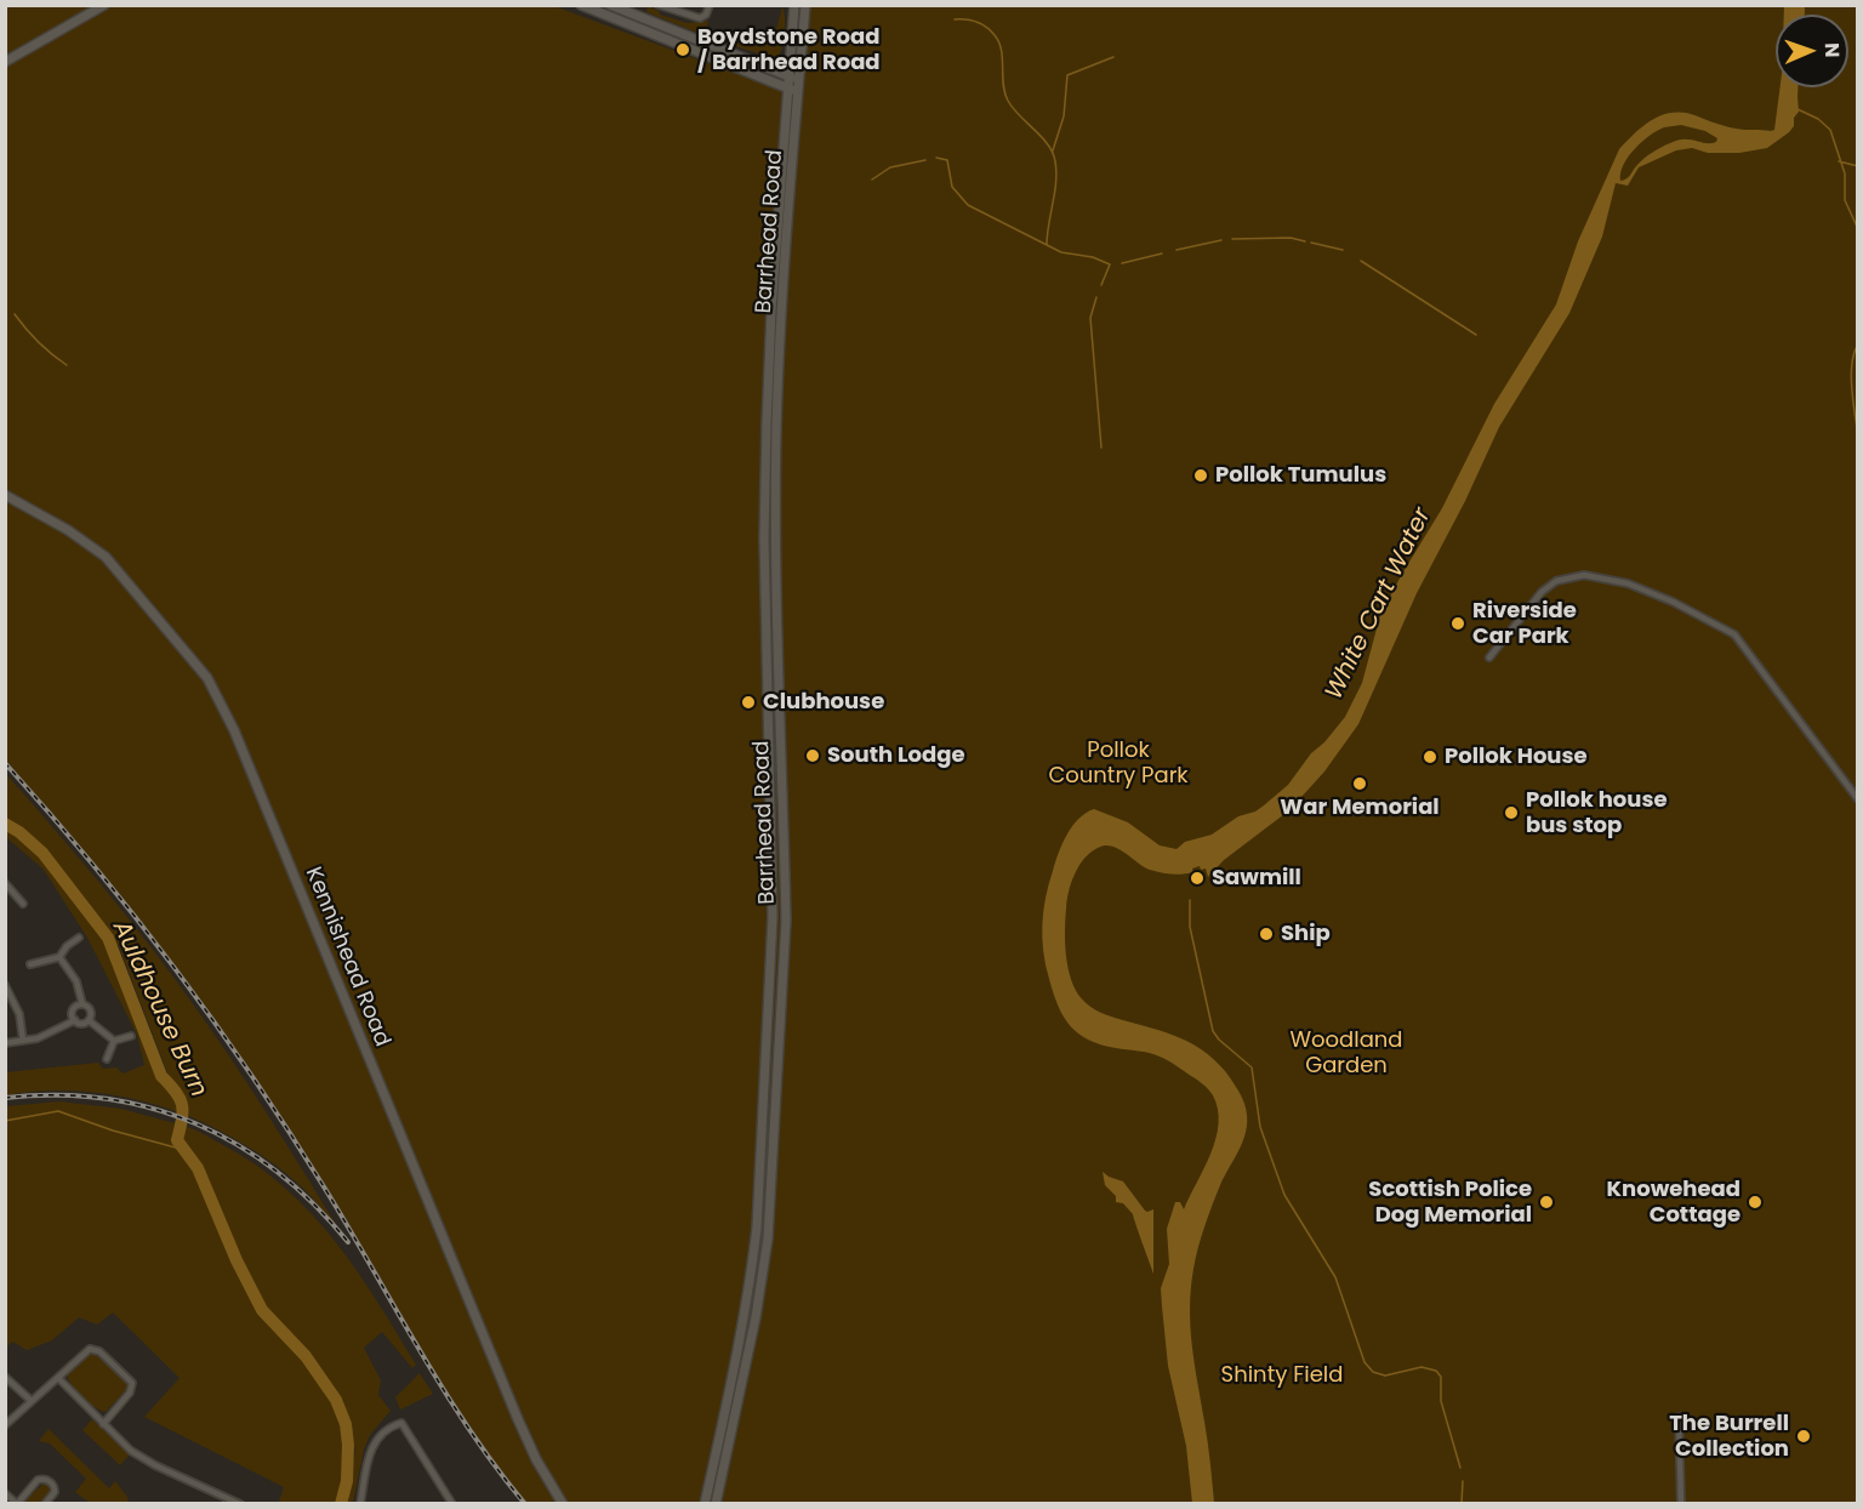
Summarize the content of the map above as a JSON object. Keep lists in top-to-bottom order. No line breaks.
{"streets":{"main road":["Barrhead Road","Kennishead Road"]},"water":["White Cart Water","Auldhouse Burn"],"parks":["Pollok Country Park","Woodland Garden","Shinty Field"],"places":["Boydstone Road / Barrhead Road","Pollok Tumulus","Riverside Car Park","Clubhouse","South Lodge","Pollok House","War Memorial","Pollok house bus stop","Sawmill","Ship","Scottish Police Dog Memorial","Knowehead Cottage","The Burrell Collection"],"north":"right"}
